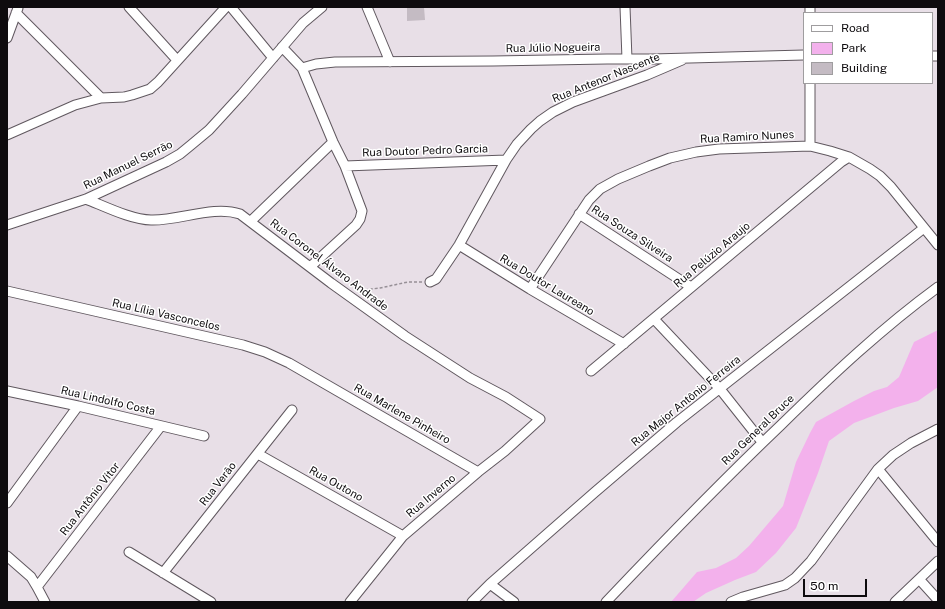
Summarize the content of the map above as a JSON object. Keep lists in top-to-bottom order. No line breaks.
{"streets":{"street":["Rua Júlio Nogueira","Rua Antenor Nascente","Rua Ramiro Nunes","Rua Doutor Pedro Garcia","Rua Manuel Serrão","Rua Souza Silveira","Rua Pelúzio Araujo","Rua Coronel Álvaro Andrade","Rua Doutor Laureano","Rua Lília Vasconcelos","Rua Lindolfo Costa","Rua Major Antônio Ferreira","Rua Marlene Pinheiro","Rua General Bruce","Rua Verão","Rua Outono","Rua Inverno","Rua Antônio Vítor"]},"crossings":[["Rua Júlio Nogueira","Rua Antenor Nascente"],["Rua Antenor Nascente","Rua Doutor Pedro Garcia"],["Rua Antenor Nascente","Rua Doutor Laureano"],["Rua Ramiro Nunes","Rua Souza Silveira"],["Rua Ramiro Nunes","Rua Pelúzio Araujo"],["Rua Ramiro Nunes","Rua Doutor Laureano"],["Rua Ramiro Nunes","Rua Major Antônio Ferreira"],["Rua Manuel Serrão","Rua Coronel Álvaro Andrade"],["Rua Souza Silveira","Rua Pelúzio Araujo"],["Rua Pelúzio Araujo","Rua Doutor Laureano"],["Rua Coronel Álvaro Andrade","Rua Inverno"],["Rua Lília Vasconcelos","Rua Marlene Pinheiro"],["Rua Lindolfo Costa","Rua Antônio Vítor"],["Rua Marlene Pinheiro","Rua Inverno"],["Rua Verão","Rua Outono"],["Rua Outono","Rua Inverno"]],"legend":["Road","Park","Building"],"scale_bar":"50 m"}
